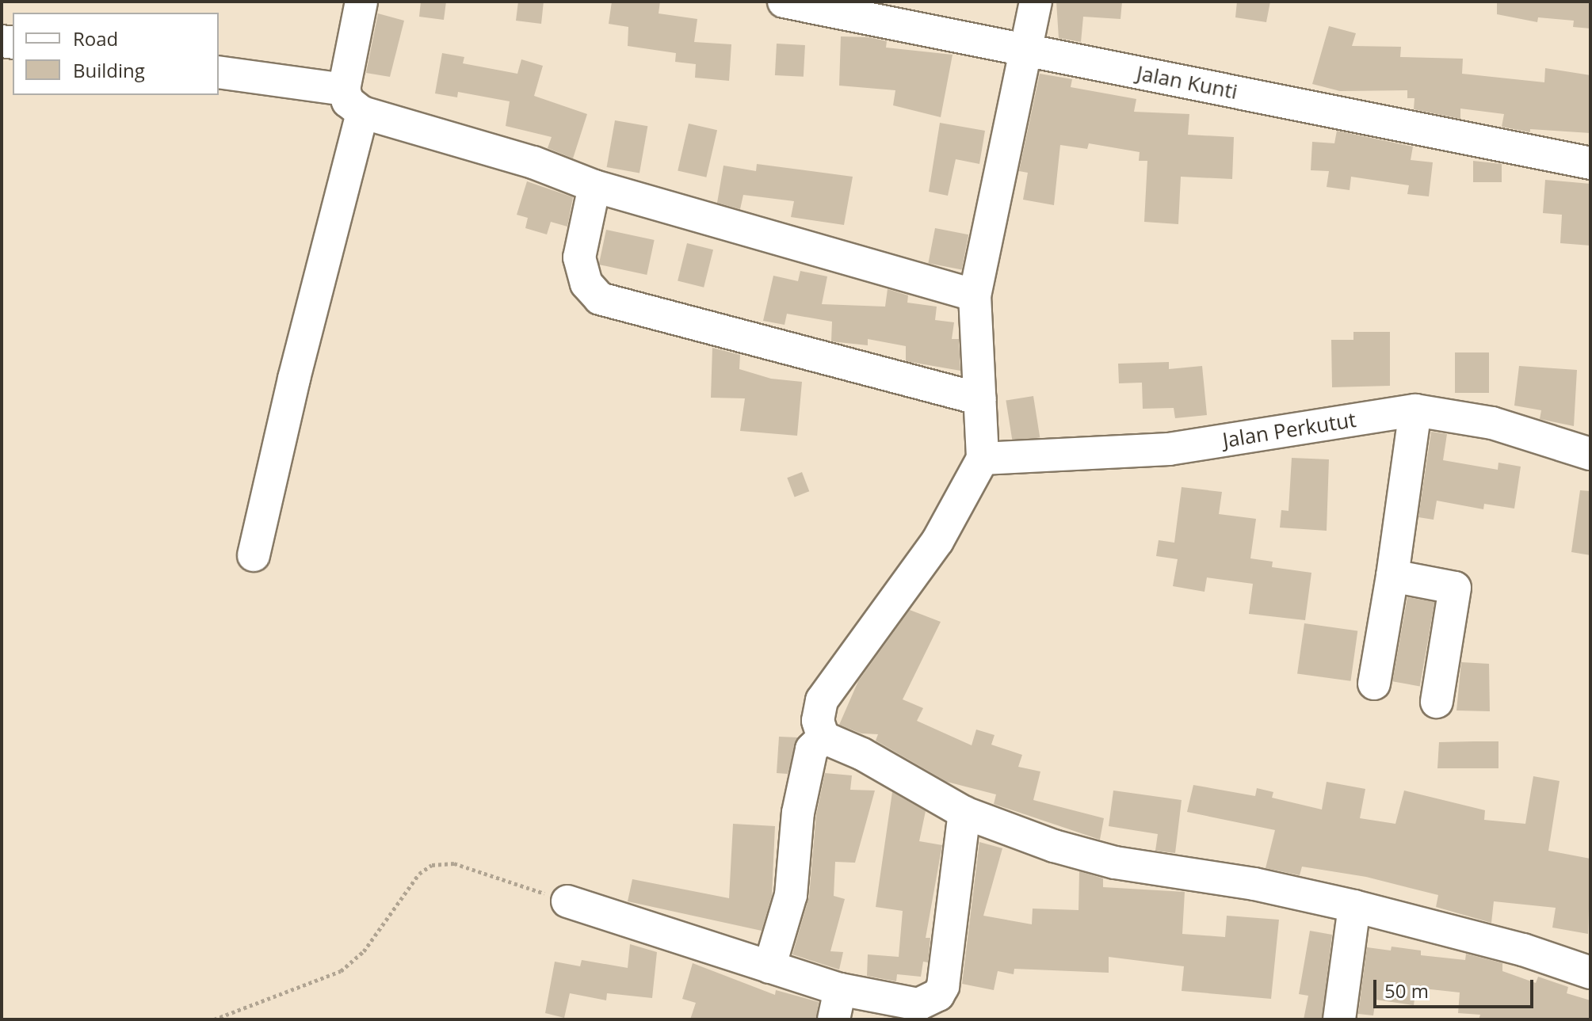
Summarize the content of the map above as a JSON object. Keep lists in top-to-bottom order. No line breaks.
{"streets":{"street":["Jalan Kunti","Jalan Perkutut"]},"legend":["Road","Building"],"scale_bar":"50 m"}
